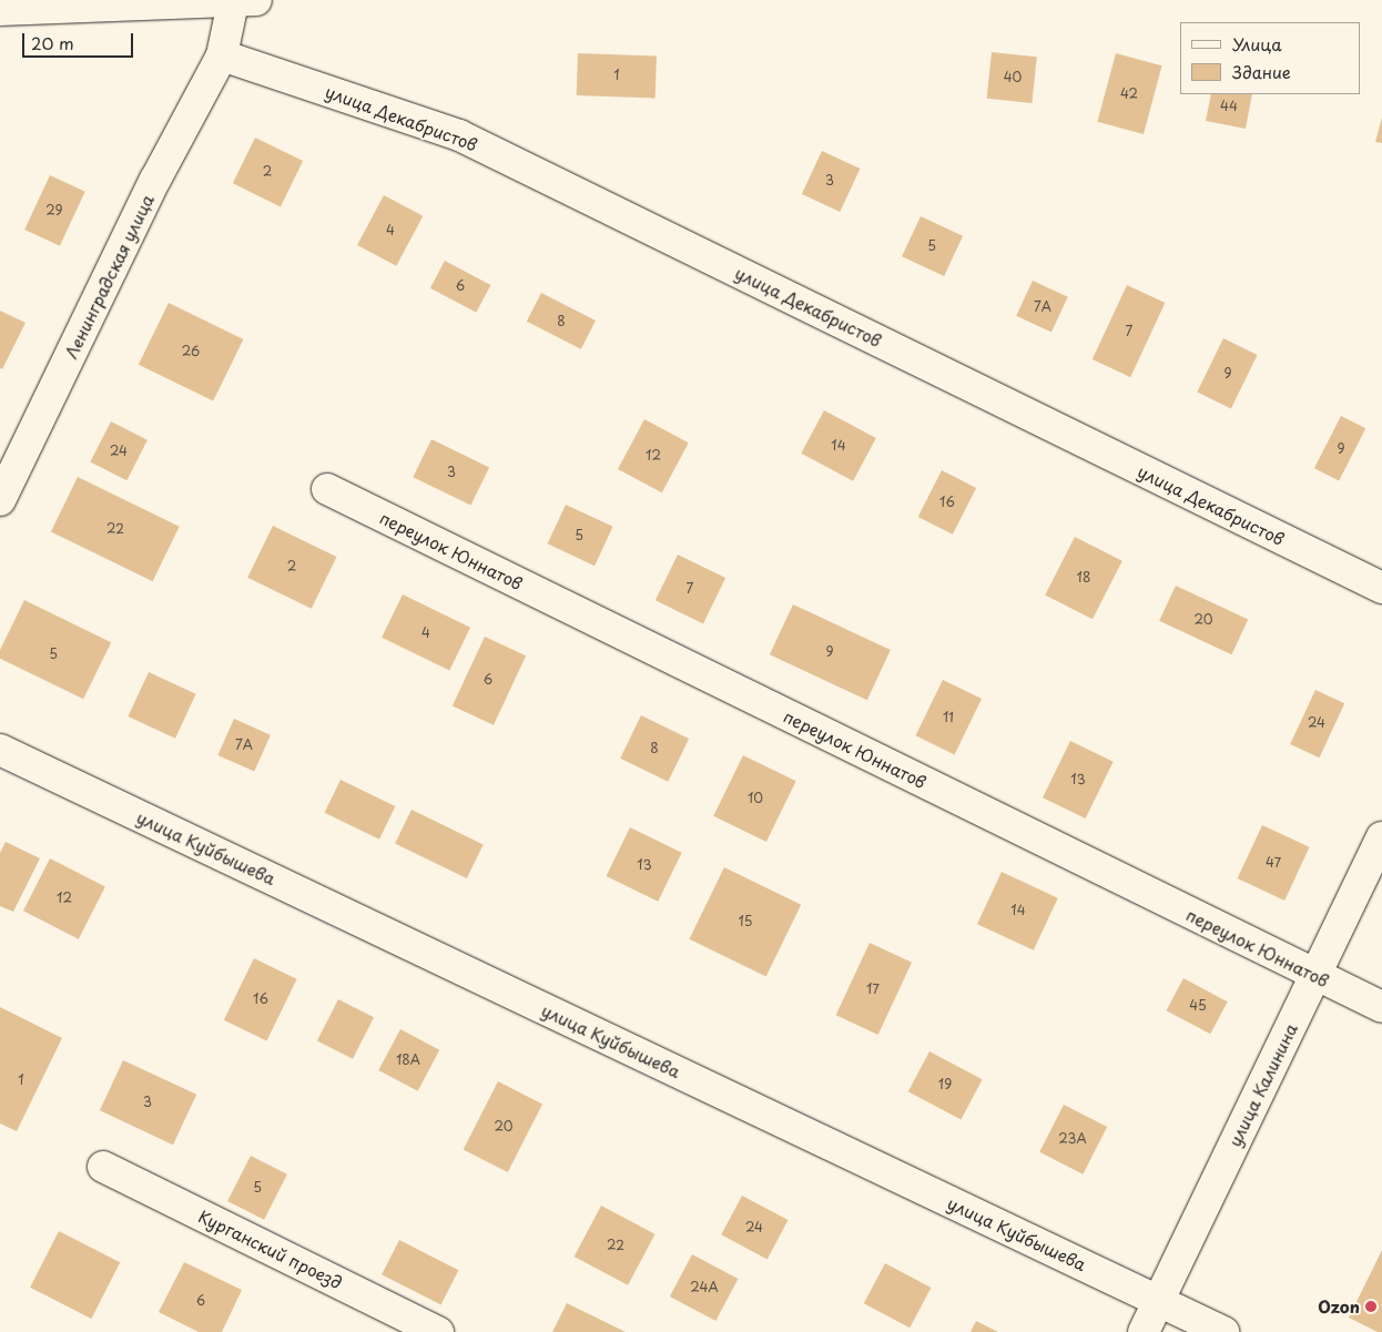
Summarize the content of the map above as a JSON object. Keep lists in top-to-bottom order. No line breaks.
{"streets":{"street":["улица Декабристов","Ленинградская улица","переулок Юннатов","улица Куйбышева","улица Калинина","Курганский проезд"]},"crossings":[["улица Декабристов","Ленинградская улица"],["переулок Юннатов","улица Калинина"],["улица Куйбышева","улица Калинина"]],"places":["Ozon"],"house_numbers":["1","40","42","44","2","3","29","4","5","6","7А","8","7","26","9","14","9","24","12","3","16","22","5","2","18","7","20","4","9","5","6","11","24","7А","8","13","10","47","13","12","14","15","17","16","45","18А","1","19","3","20","23А","5","24","22","24А","6"],"legend":["Улица","Здание"],"scale_bar":"20 m"}
